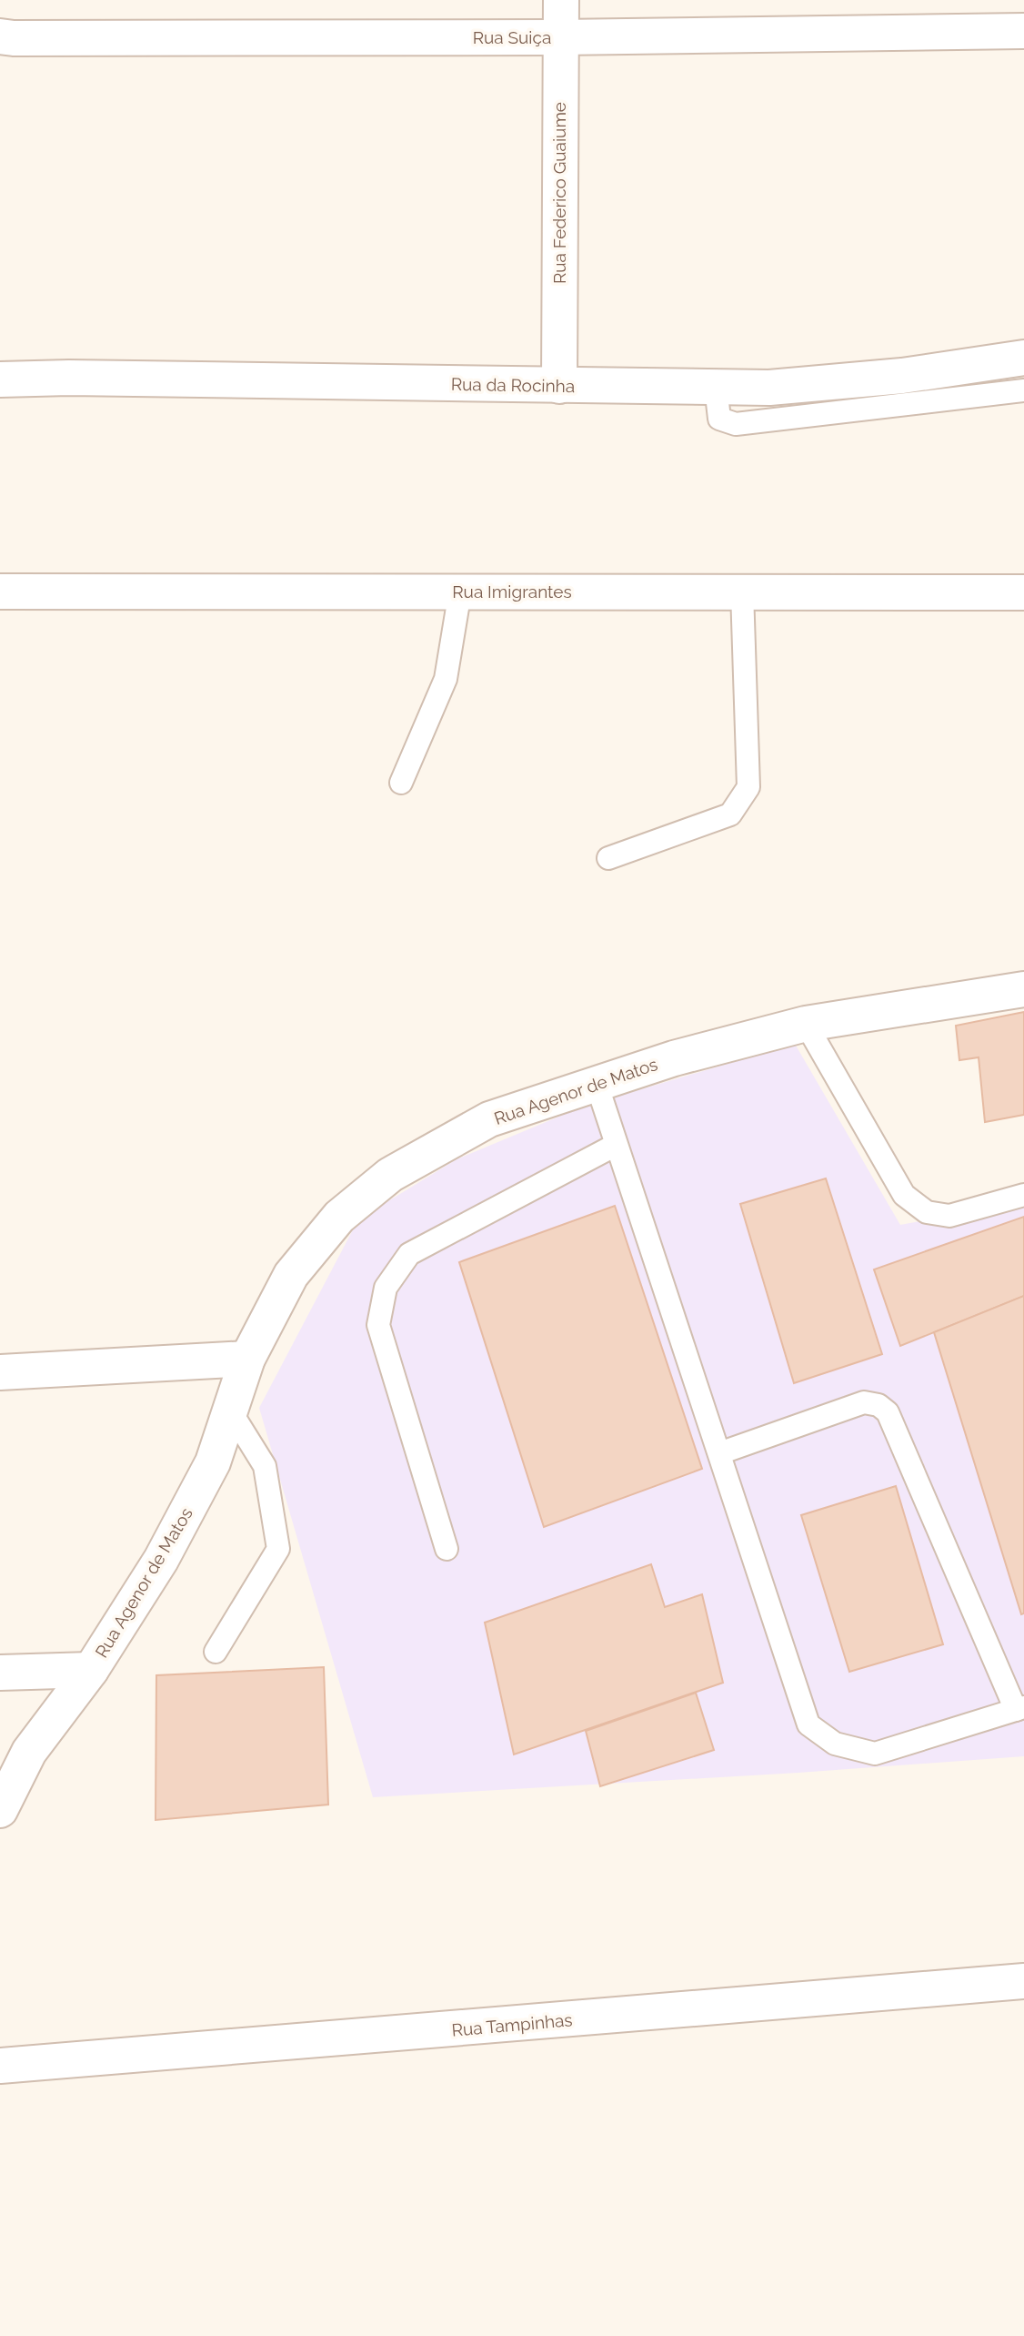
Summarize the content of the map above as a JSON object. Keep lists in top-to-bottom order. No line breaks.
{"streets":{"street":["Rua Suiça","Rua Federico Guaiume","Rua da Rocinha","Rua Imigrantes","Rua Agenor de Matos","Rua Tampinhas"]},"crossings":[["Rua Suiça","Rua Federico Guaiume"],["Rua Federico Guaiume","Rua da Rocinha"]]}
